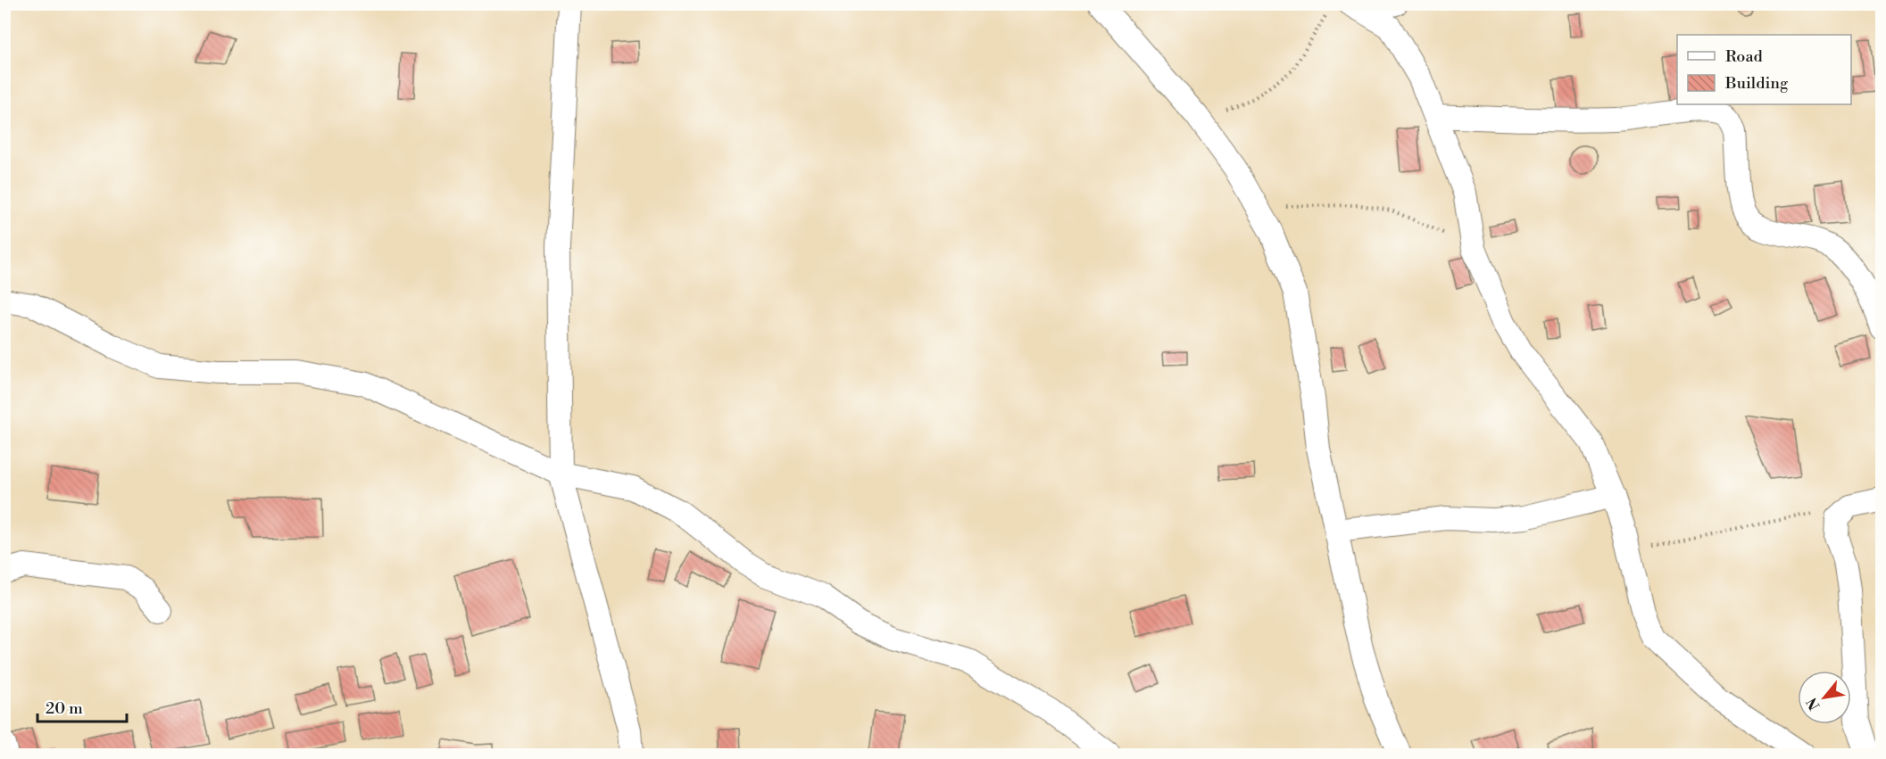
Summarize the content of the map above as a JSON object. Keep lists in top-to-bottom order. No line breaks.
{"legend":["Road","Building"],"scale_bar":"20 m","north":"bottom left"}
